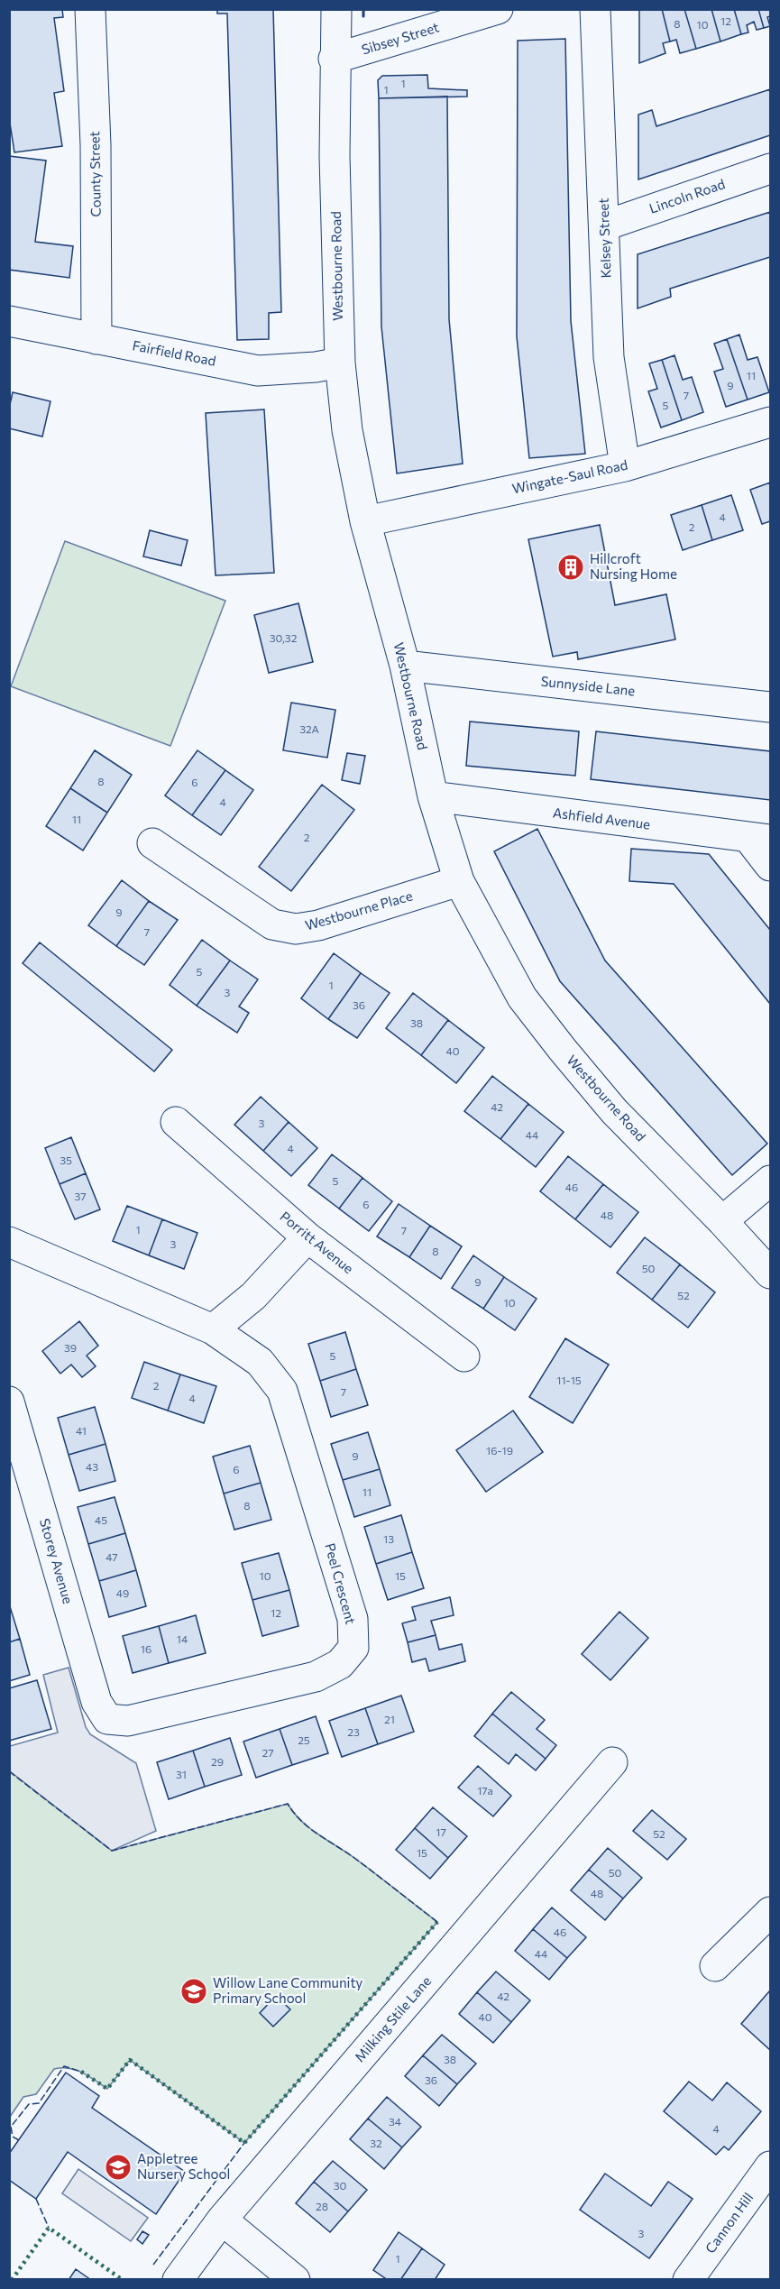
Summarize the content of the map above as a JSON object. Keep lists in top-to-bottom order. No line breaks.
{"streets":{"street":["Sibsey Street","County Street","Lincoln Road","Kelsey Street","Westbourne Road","Fairfield Road","Wingate-Saul Road","Sunnyside Lane","Ashfield Avenue","Westbourne Place","Porritt Avenue","Storey Avenue","Peel Crescent","Milking Stile Lane","Cannon Hill"]},"crossings":[["Sibsey Street","Westbourne Road"],["County Street","Fairfield Road"],["Lincoln Road","Kelsey Street"],["Kelsey Street","Wingate-Saul Road"],["Westbourne Road","Fairfield Road"],["Westbourne Road","Wingate-Saul Road"],["Westbourne Road","Sunnyside Lane"],["Westbourne Road","Ashfield Avenue"],["Westbourne Road","Westbourne Place"],["Storey Avenue","Peel Crescent"]],"places":{"building":["Hillcroft Nursing Home"],"school or university":["Willow Lane Community Primary School","Appletree Nursery School"]},"house_numbers":["12","8","10","1","1","11","9","7","5","4","2","30,32","32A","8","6","4","11","2","9","7","5","1","3","36","38","40","42","3","44","4","35","5","46","37","6","48","1","7","3","8","50","9","52","10","39","5","11-15","2","7","4","41","16-19","9","43","6","11","8","45","13","47","10","15","49","12","14","16","21","23","25","27","29","31","17a","17","52","15","50","48","46","44","42","40","38","36","34","4","32","30","28","3","1"]}
